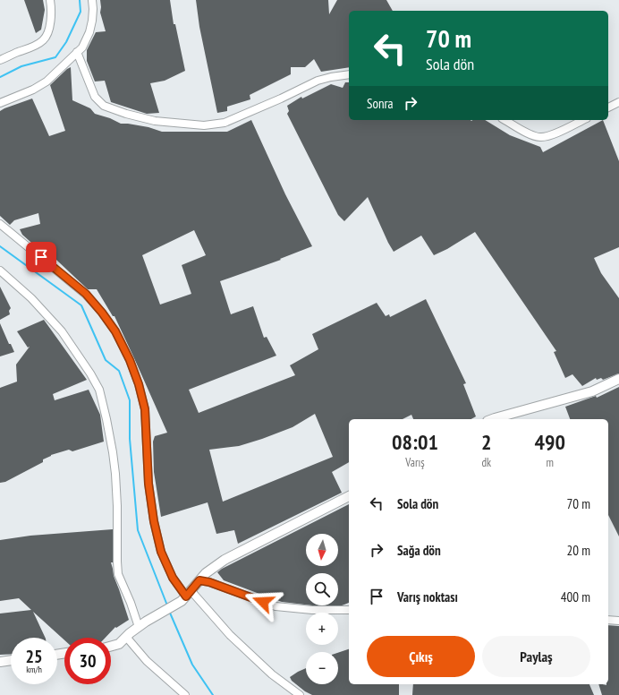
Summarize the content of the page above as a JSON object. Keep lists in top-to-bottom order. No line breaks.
{"north":"bottom","page":{"turn":["70 m","Sola dön"],"then":"Sonra","eta":["08:01","Varış","2","dk","490","m"],"list":[{"name":"Sola dön","value":"70 m"},{"name":"Sağa dön","value":"20 m"},{"name":"Varış noktası","value":"400 m"}],"map_buttons":["+","−"],"buttons":["Çıkış","Paylaş"],"speed":"25 km/h","limit":"30"}}
